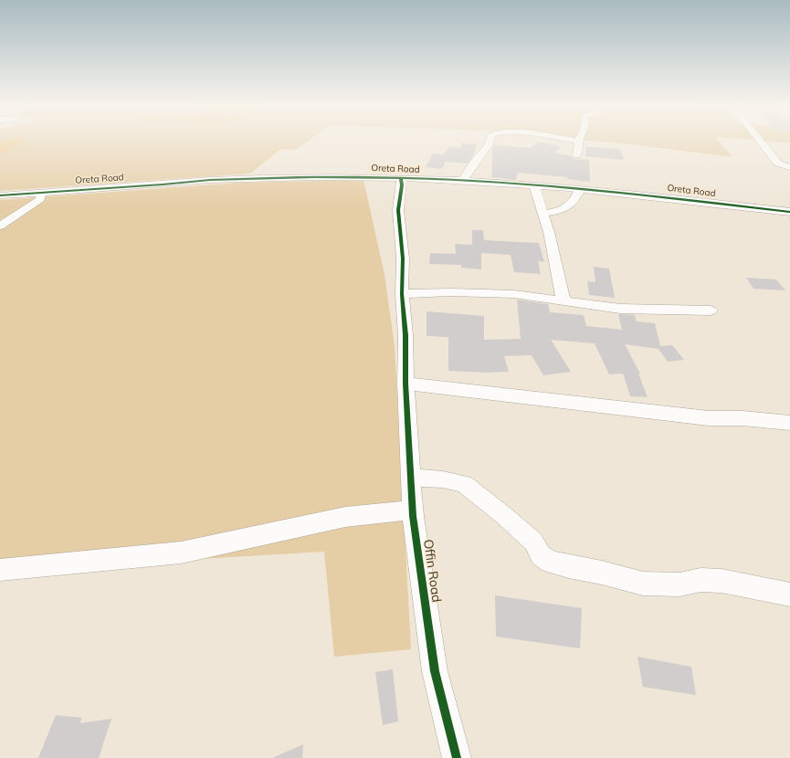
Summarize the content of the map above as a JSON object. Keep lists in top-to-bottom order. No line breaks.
{"streets":{"street":["Oreta Road","Offin Road"]},"crossings":[["Oreta Road","Offin Road"]]}
